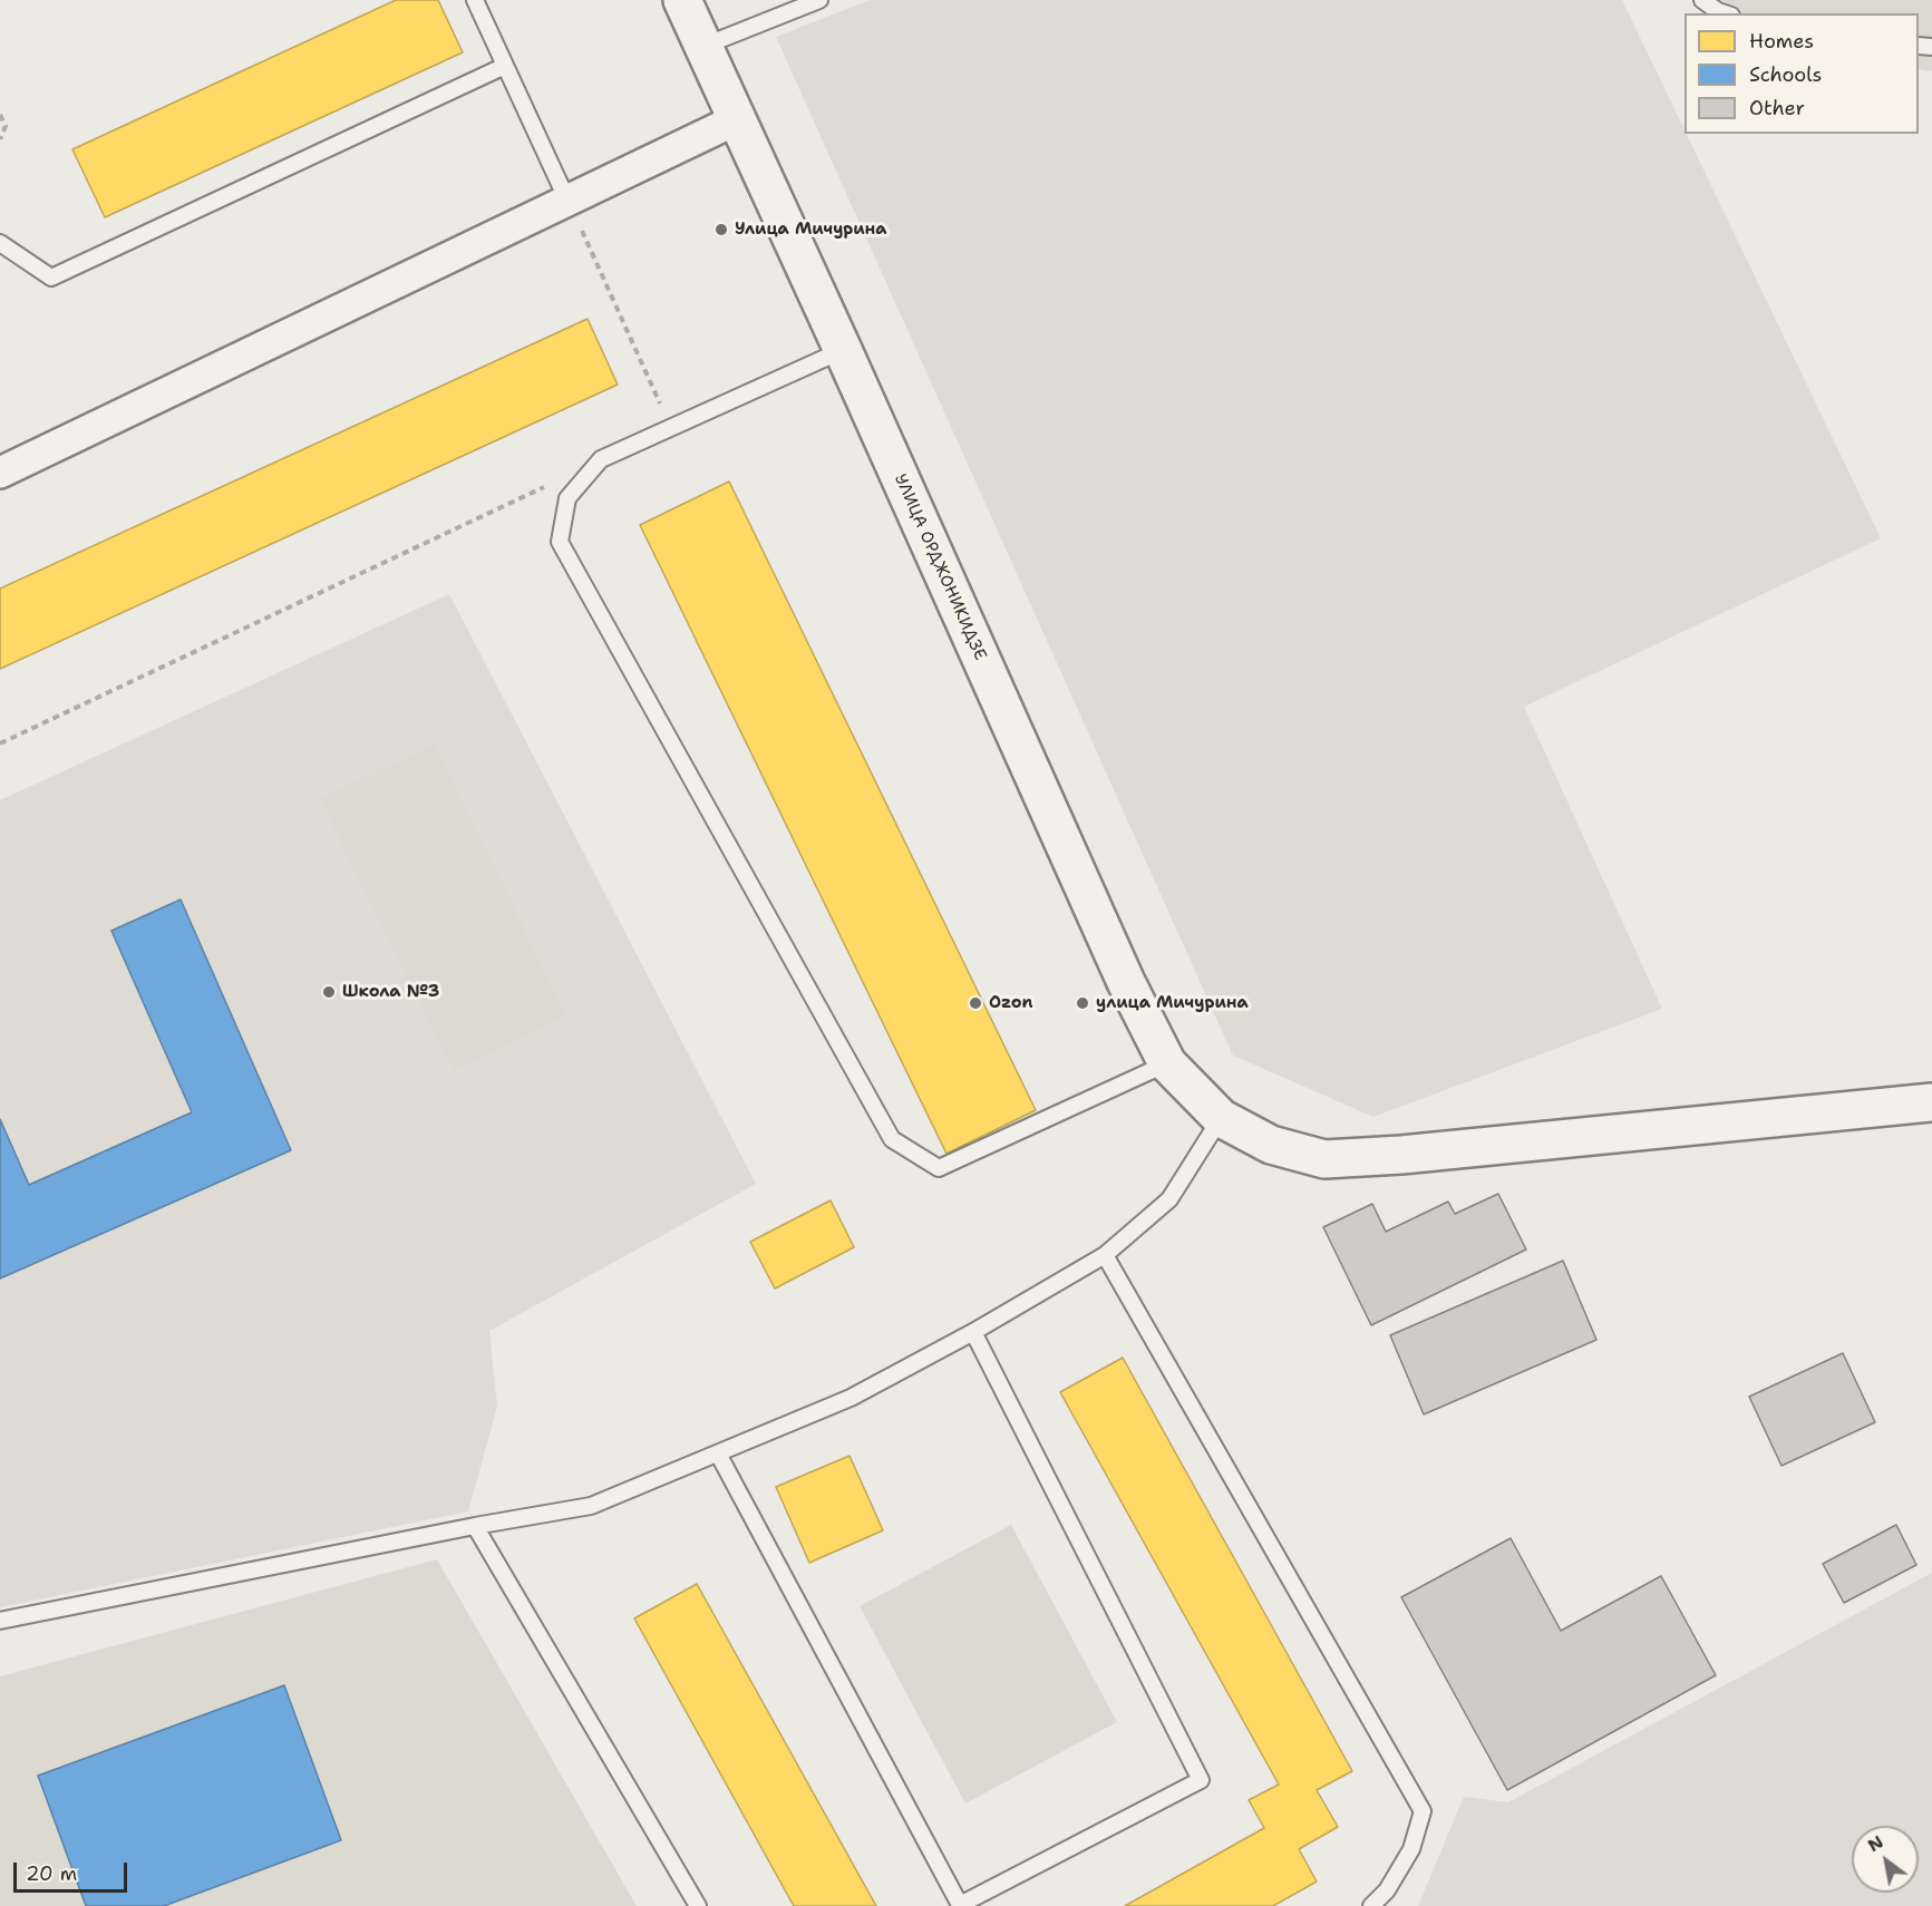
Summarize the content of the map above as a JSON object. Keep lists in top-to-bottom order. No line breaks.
{"streets":{"street":["УЛИЦА ОРДЖОНИКИДЗЕ"]},"places":["Улица Мичурина","Школа №3","Ozon","улица Мичурина"],"legend":["Homes","Schools","Other"],"scale_bar":"20 m","north":"top left"}
